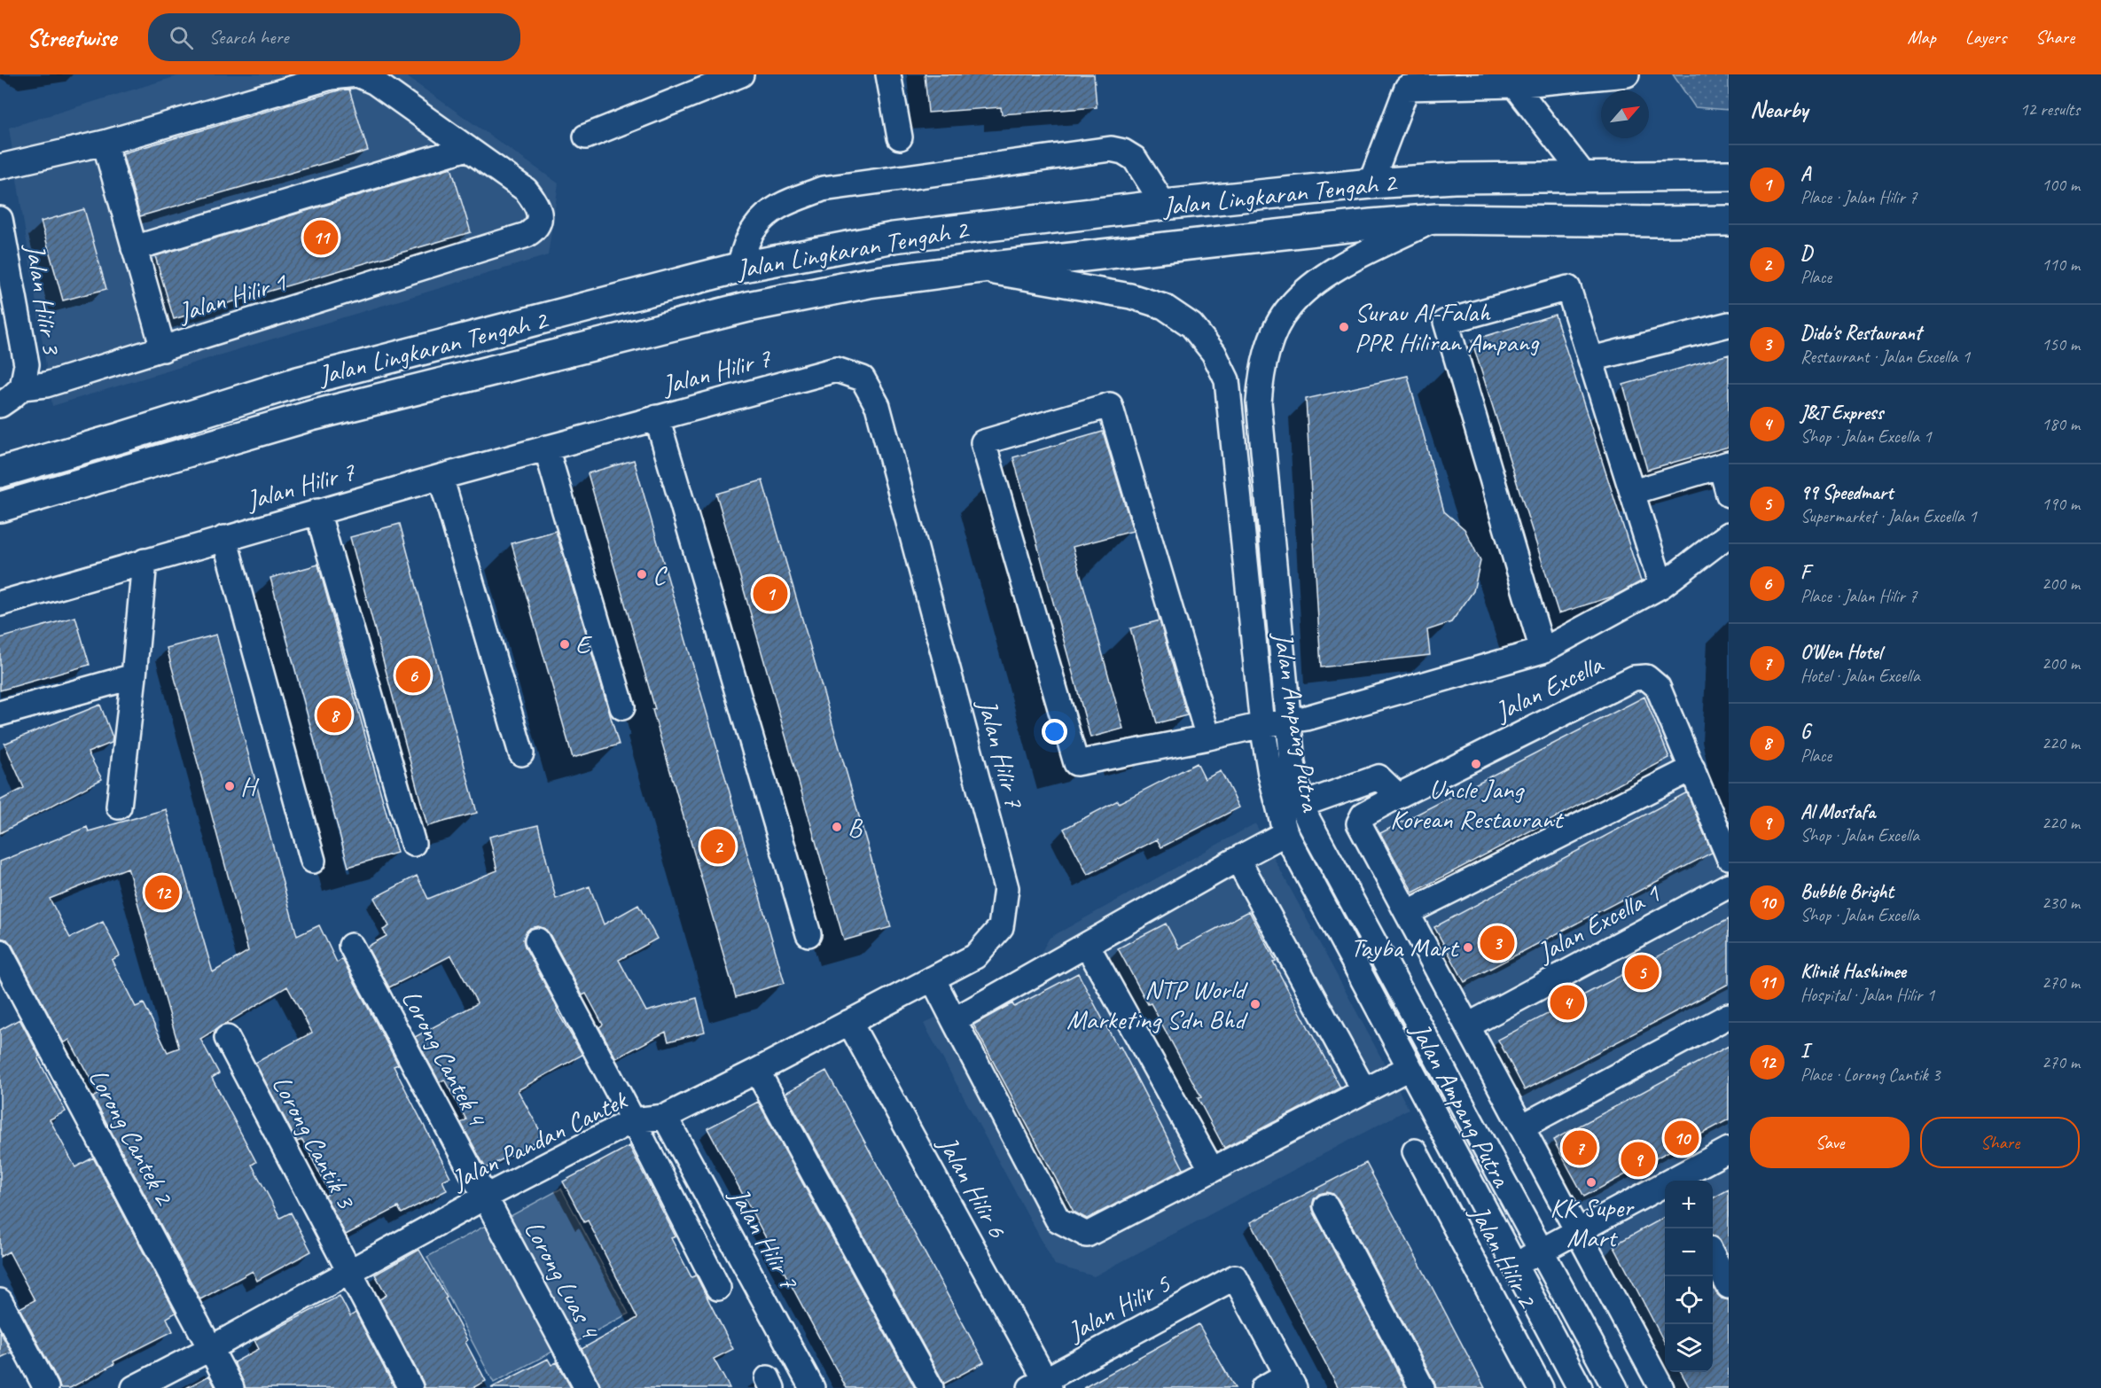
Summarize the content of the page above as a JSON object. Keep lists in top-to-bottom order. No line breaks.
{"streets":{"highway":["Jalan Lingkaran Tengah 2"],"street":["Jalan Hilir 1","Jalan Hilir 3","Jalan Hilir 7","Jalan Excella","Jalan Ampang Putra","Jalan Excella 1","Lorong Cantek 4","Lorong Cantek 2","Jalan Pandan Cantek","Lorong Cantik 3","Jalan Hilir 6","Jalan Hilir 2","Lorong Luas 4","Jalan Hilir 5"]},"crossings":[["Jalan Lingkaran Tengah 2","Jalan Ampang Putra"],["Jalan Hilir 1","Jalan Hilir 3"],["Jalan Hilir 7","Jalan Pandan Cantek"],["Lorong Cantek 4","Jalan Pandan Cantek"],["Lorong Cantek 4","Lorong Luas 4"],["Lorong Cantek 2","Jalan Pandan Cantek"],["Jalan Pandan Cantek","Lorong Cantik 3"],["Jalan Pandan Cantek","Jalan Hilir 6"],["Jalan Pandan Cantek","Lorong Luas 4"],["Jalan Hilir 6","Jalan Hilir 5"]],"places":["Surau Al-Falah PPR Hiliran Ampang","C","E","Uncle Jang Korean Restaurant","H","B","Tayba Mart","NTP World Marketing Sdn Bhd","KK Super Mart"],"north":"top right","page":{"header":"Streetwise","search":"Search here","nav":["Map","Layers","Share"],"heading":["Nearby","12 results"],"list":[{"mark":"1","name":"A","note":"Place · Jalan Hilir 7","value":"100 m"},{"mark":"2","name":"D","note":"Place","value":"110 m"},{"mark":"3","name":"Dido's Restaurant","note":"Restaurant · Jalan Excella 1","value":"150 m"},{"mark":"4","name":"J&T Express","note":"Shop · Jalan Excella 1","value":"180 m"},{"mark":"5","name":"99 Speedmart","note":"Supermarket · Jalan Excella 1","value":"190 m"},{"mark":"6","name":"F","note":"Place · Jalan Hilir 7","value":"200 m"},{"mark":"7","name":"O'Wen Hotel","note":"Hotel · Jalan Excella","value":"200 m"},{"mark":"8","name":"G","note":"Place","value":"220 m"},{"mark":"9","name":"Al Mostafa","note":"Shop · Jalan Excella","value":"220 m"},{"mark":"10","name":"Bubble Bright","note":"Shop · Jalan Excella","value":"230 m"},{"mark":"11","name":"Klinik Hashimee","note":"Hospital · Jalan Hilir 1","value":"270 m"},{"mark":"12","name":"I","note":"Place · Lorong Cantik 3","value":"270 m"}],"pins":["11","1","6","8","2","12","3","5","4","10","7","9"],"buttons":["Save","Share"],"map_buttons":["+","−"]}}
